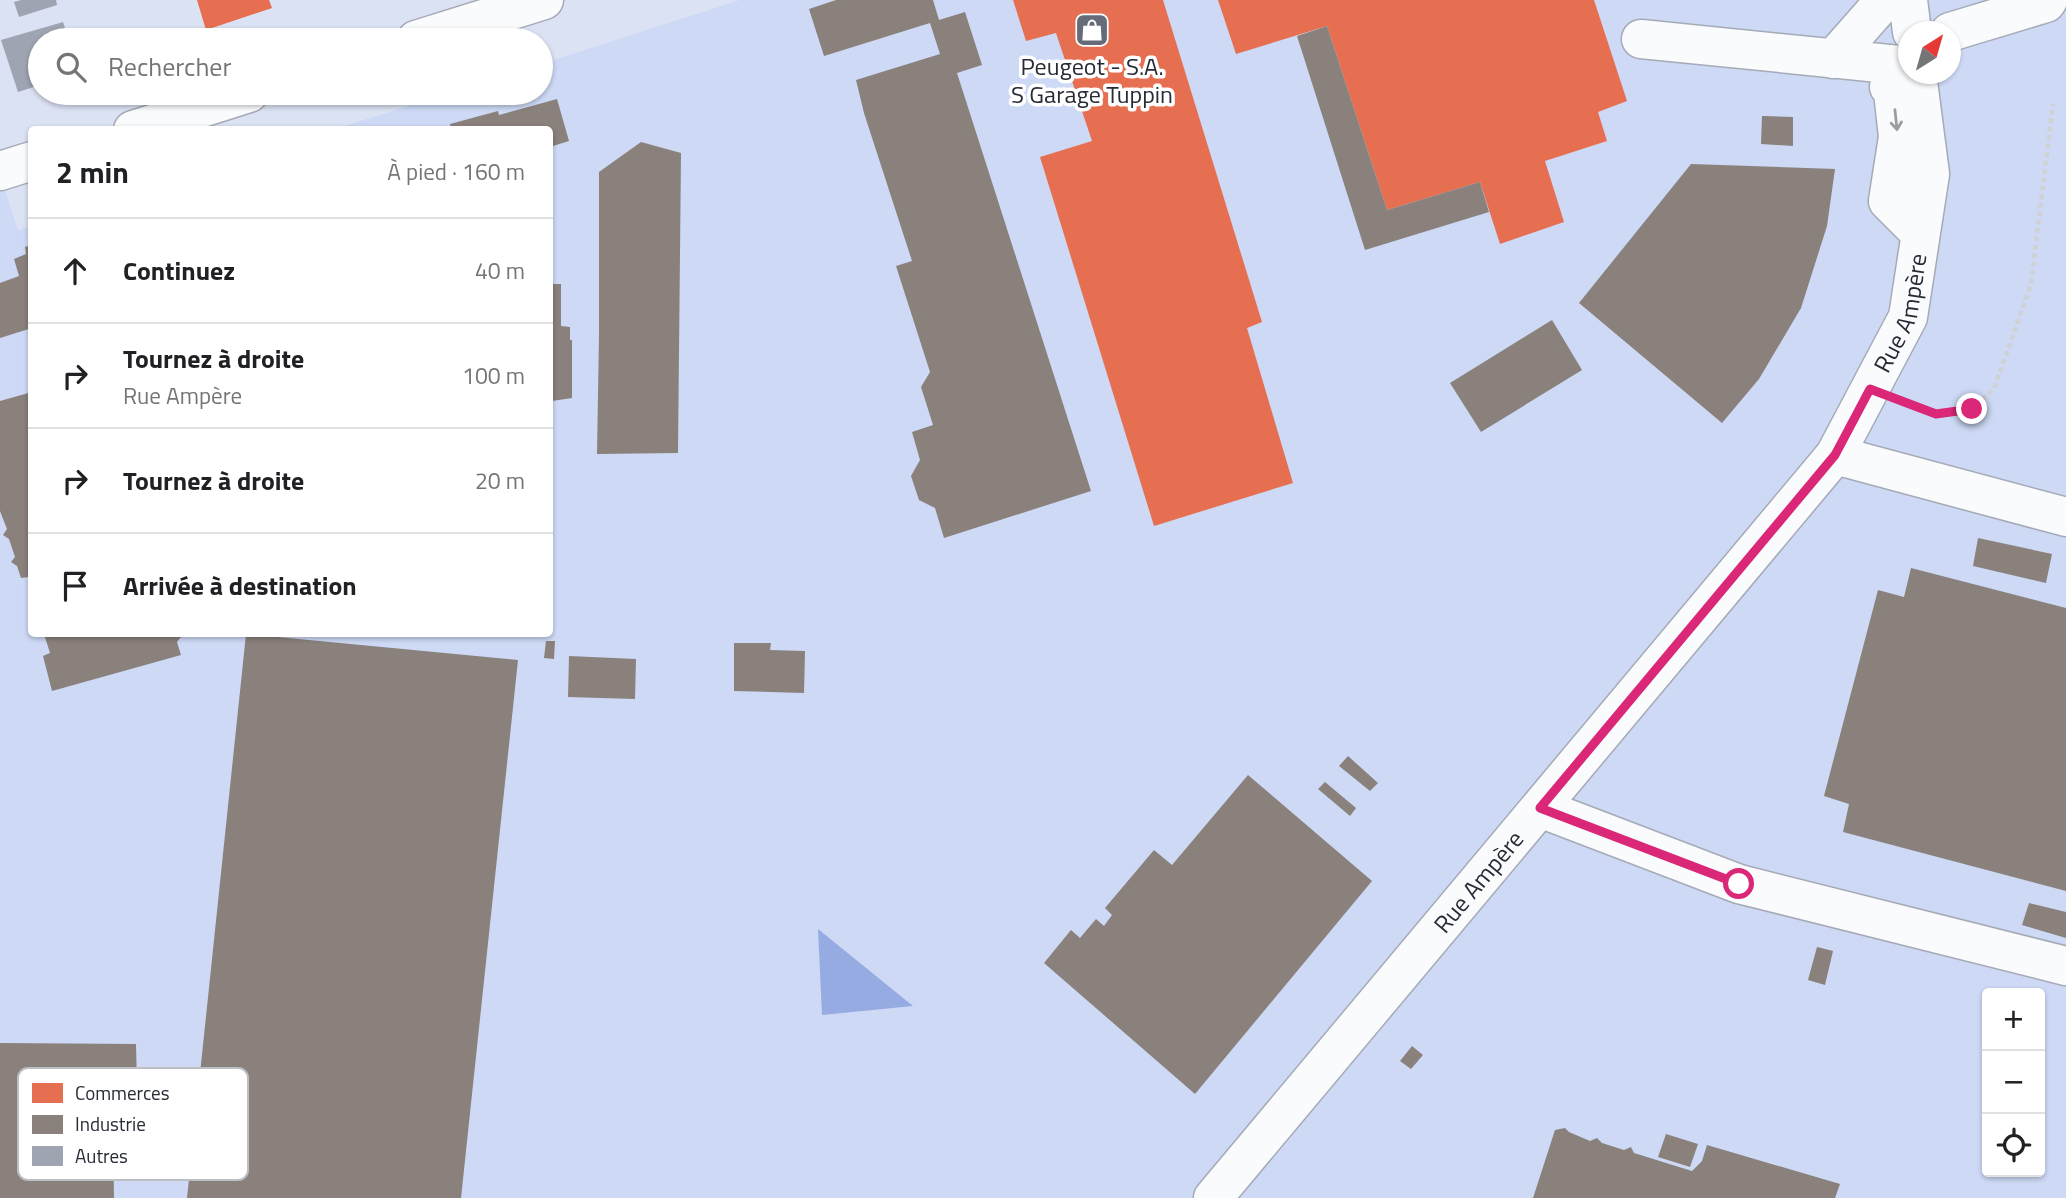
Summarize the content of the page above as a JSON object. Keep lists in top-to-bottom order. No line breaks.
{"streets":{"street":["Rue Ampère"]},"places":{"shop":["Peugeot - S.A. S Garage Tuppin"]},"legend":["Commerces","Industrie","Autres"],"north":"top right","page":{"search":"Rechercher","heading":["2 min","À pied · 160 m"],"list":[["Continuez","40 m"],["Tournez à droite","Rue Ampère","100 m"],["Tournez à droite","20 m"],"Arrivée à destination"],"map_buttons":["+","−"]}}
